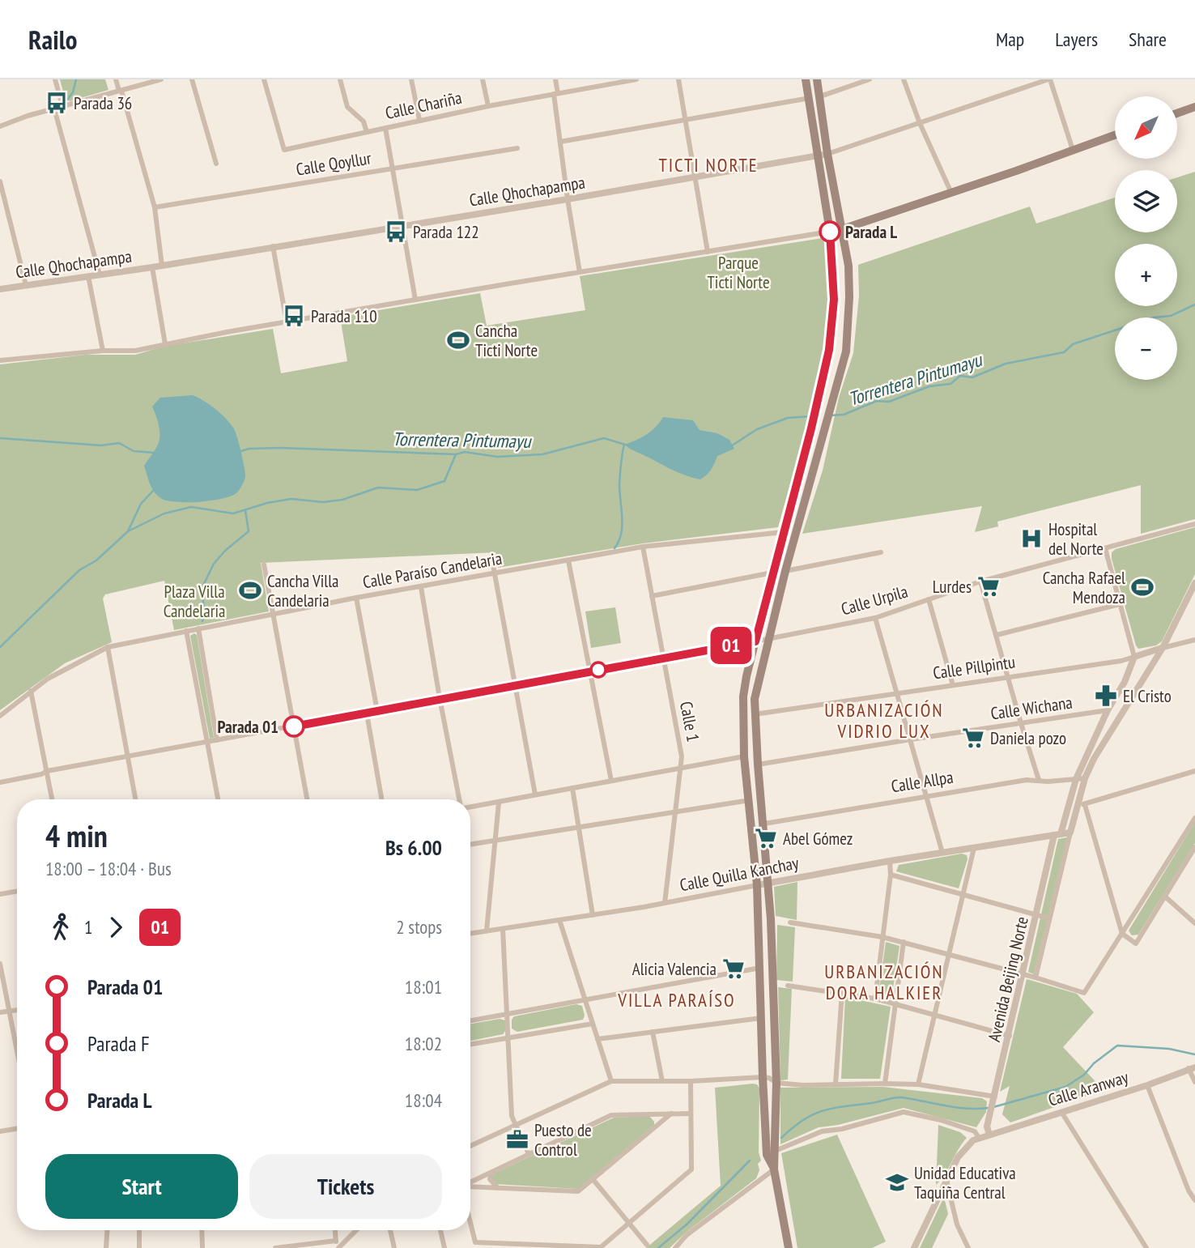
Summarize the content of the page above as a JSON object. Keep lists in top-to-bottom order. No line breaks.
{"streets":{"street":["Calle Chariña","Calle Qoyllur","Calle Qhochapampa","Calle Paraíso Candelaria","Calle Urpila","Calle Pillpintu","Calle Wichana","Calle 1","Calle Allpa","Calle Quilla Kanchay","Avenida Beijing Norte","Calle Aranway"]},"crossings":[["Calle Paraíso Candelaria","Calle 1"],["Calle Urpila","Calle 1"],["Calle Pillpintu","Avenida Beijing Norte"],["Calle Wichana","Avenida Beijing Norte"],["Calle 1","Calle Quilla Kanchay"],["Calle Allpa","Avenida Beijing Norte"],["Calle Quilla Kanchay","Avenida Beijing Norte"],["Avenida Beijing Norte","Calle Aranway"]],"districts":["TICTI NORTE","URBANIZACIÓN VIDRIO LUX","URBANIZACIÓN DORA HALKIER","VILLA PARAÍSO"],"water":["Torrentera Pintumayu"],"parks":["Parque Ticti Norte","Plaza Villa Candelaria"],"places":{"bus stop":["Parada 36","Parada 122","Parada 110"],"other":["Parada L","Parada 01"],"sports":["Cancha Ticti Norte","Cancha Rafael Mendoza","Cancha Villa Candelaria"],"hospital":["Hospital del Norte"],"supermarket":["Lurdes","Daniela pozo","Abel Gómez","Alicia Valencia"],"pharmacy":["El Cristo"],"office":["Puesto de Control"],"school or university":["Unidad Educativa Taquiña Central"]},"lines":["bus line 01"],"north":"bottom left","page":{"header":"Railo","nav":["Map","Layers","Share"],"on_map":"01","map_buttons":["+","−"],"heading":["4 min","18:00 – 18:04 · Bus","Bs 6.00"],"legs":["1","01","2 stops"],"list":[{"name":"Parada 01","value":"18:01"},{"name":"Parada F","value":"18:02"},{"name":"Parada L","value":"18:04"}],"buttons":["Start","Tickets"]}}
